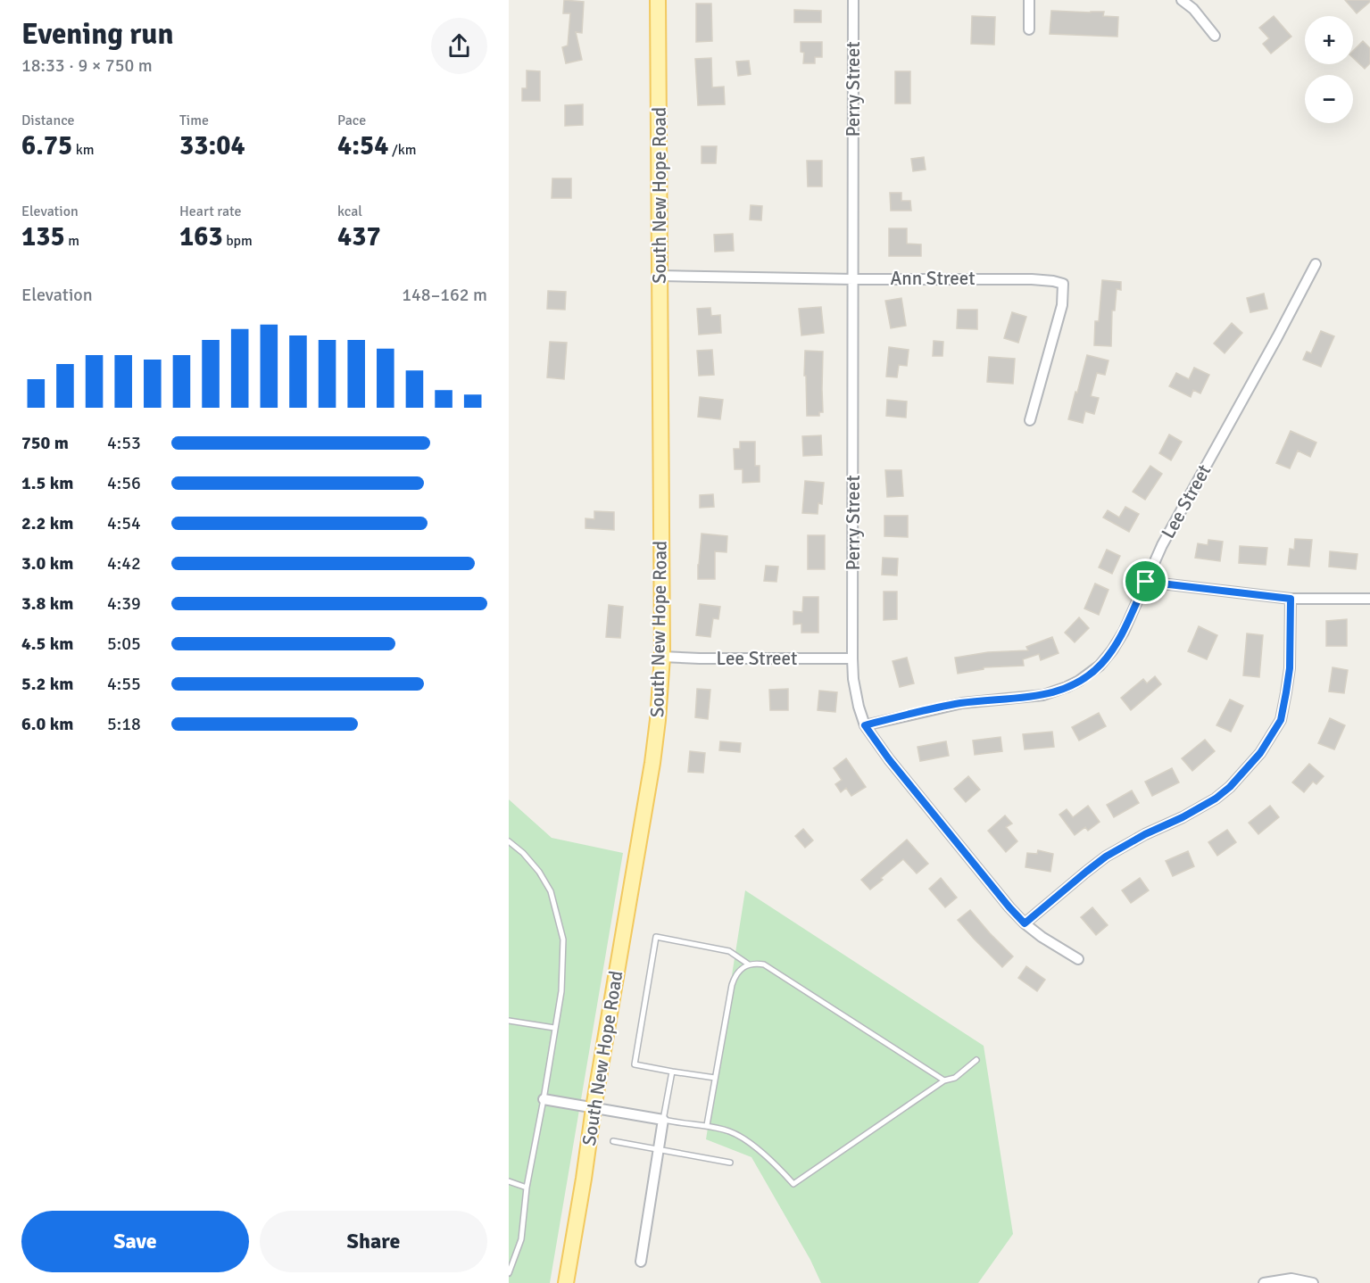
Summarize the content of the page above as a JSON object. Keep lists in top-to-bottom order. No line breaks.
{"streets":{"main road":["South New Hope Road"],"street":["Perry Street","Ann Street","Lee Street"]},"crossings":[["Perry Street","Ann Street"],["Perry Street","Lee Street"],["South New Hope Road","Ann Street"],["South New Hope Road","Lee Street"]],"page":{"heading":["Evening run","18:33 · 9 × 750 m"],"map_buttons":["+","−"],"stats":[["Distance","6.75 km"],["Time","33:04"],["Pace","4:54 /km"],["Elevation","135 m"],["Heart rate","163 bpm"],["kcal","437"]],"chart":["Elevation","148–162 m"],"list":[{"name":"750 m","note":"4:53"},{"name":"1.5 km","note":"4:56"},{"name":"2.2 km","note":"4:54"},{"name":"3.0 km","note":"4:42"},{"name":"3.8 km","note":"4:39"},{"name":"4.5 km","note":"5:05"},{"name":"5.2 km","note":"4:55"},{"name":"6.0 km","note":"5:18"}],"buttons":["Save","Share"]}}
